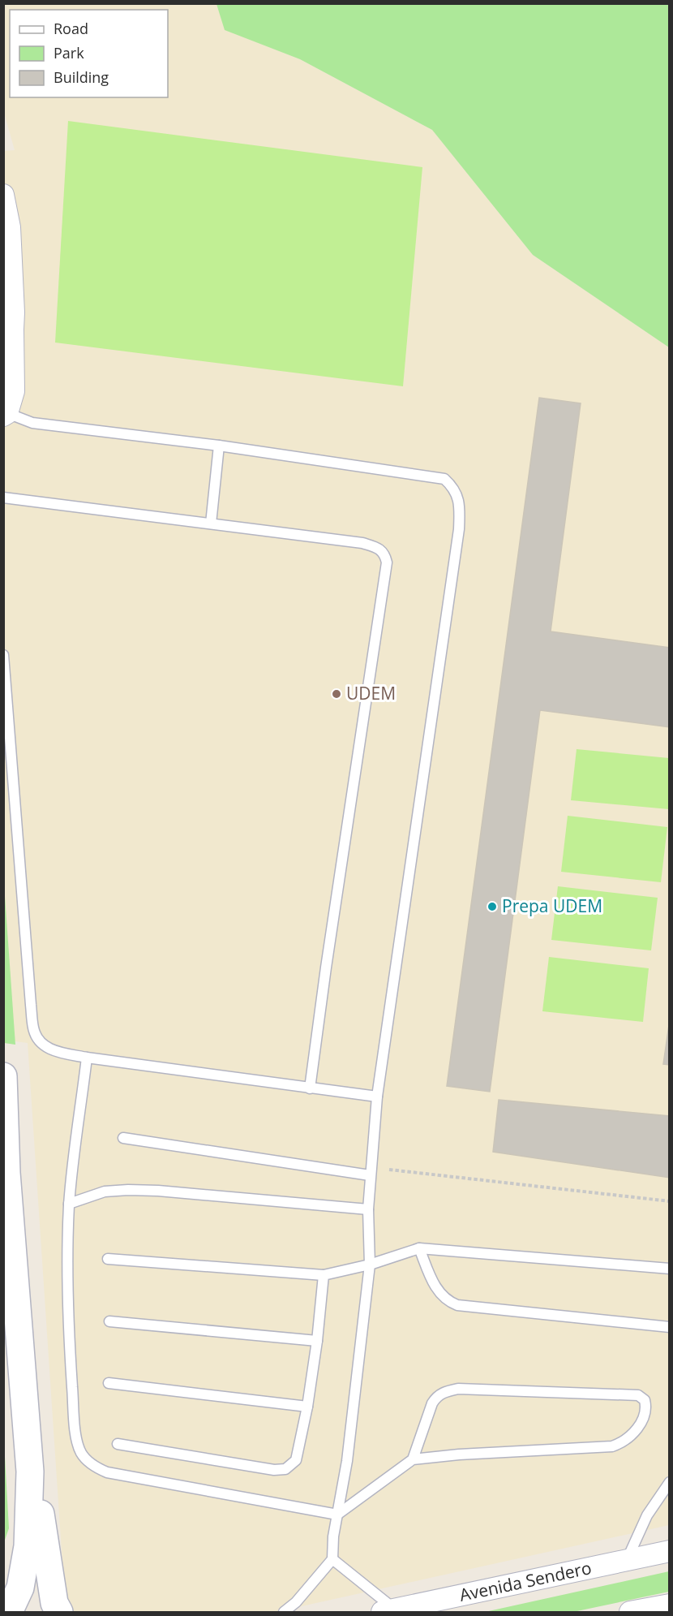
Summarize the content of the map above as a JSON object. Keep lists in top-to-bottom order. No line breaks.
{"streets":{"street":["Avenida Sendero"]},"places":["UDEM","Prepa UDEM"],"legend":["Road","Park","Building"]}
